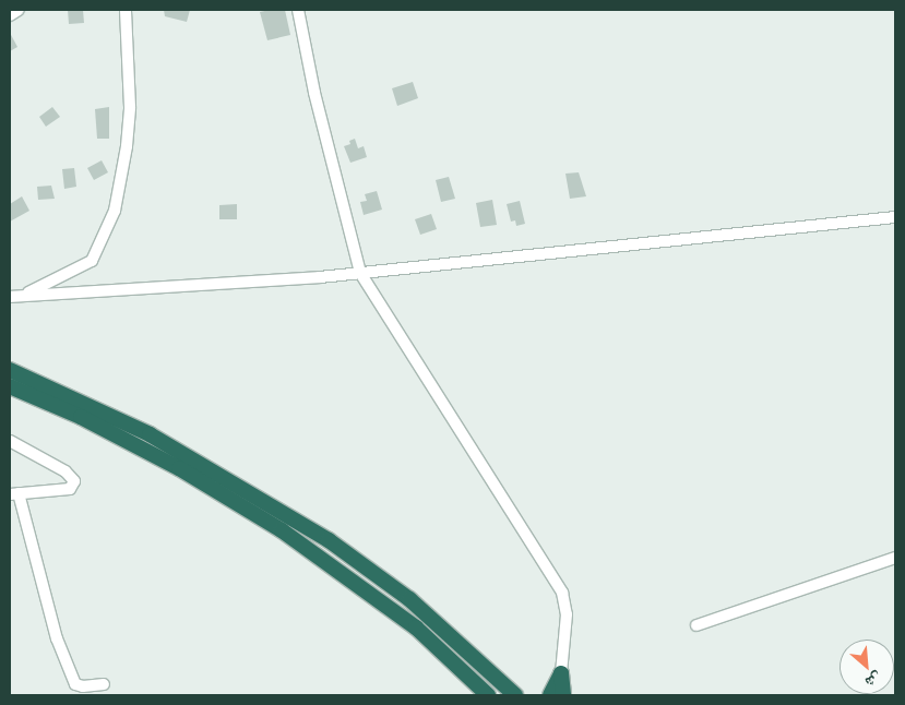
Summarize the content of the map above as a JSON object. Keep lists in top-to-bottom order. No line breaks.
{"north":"bottom right"}
